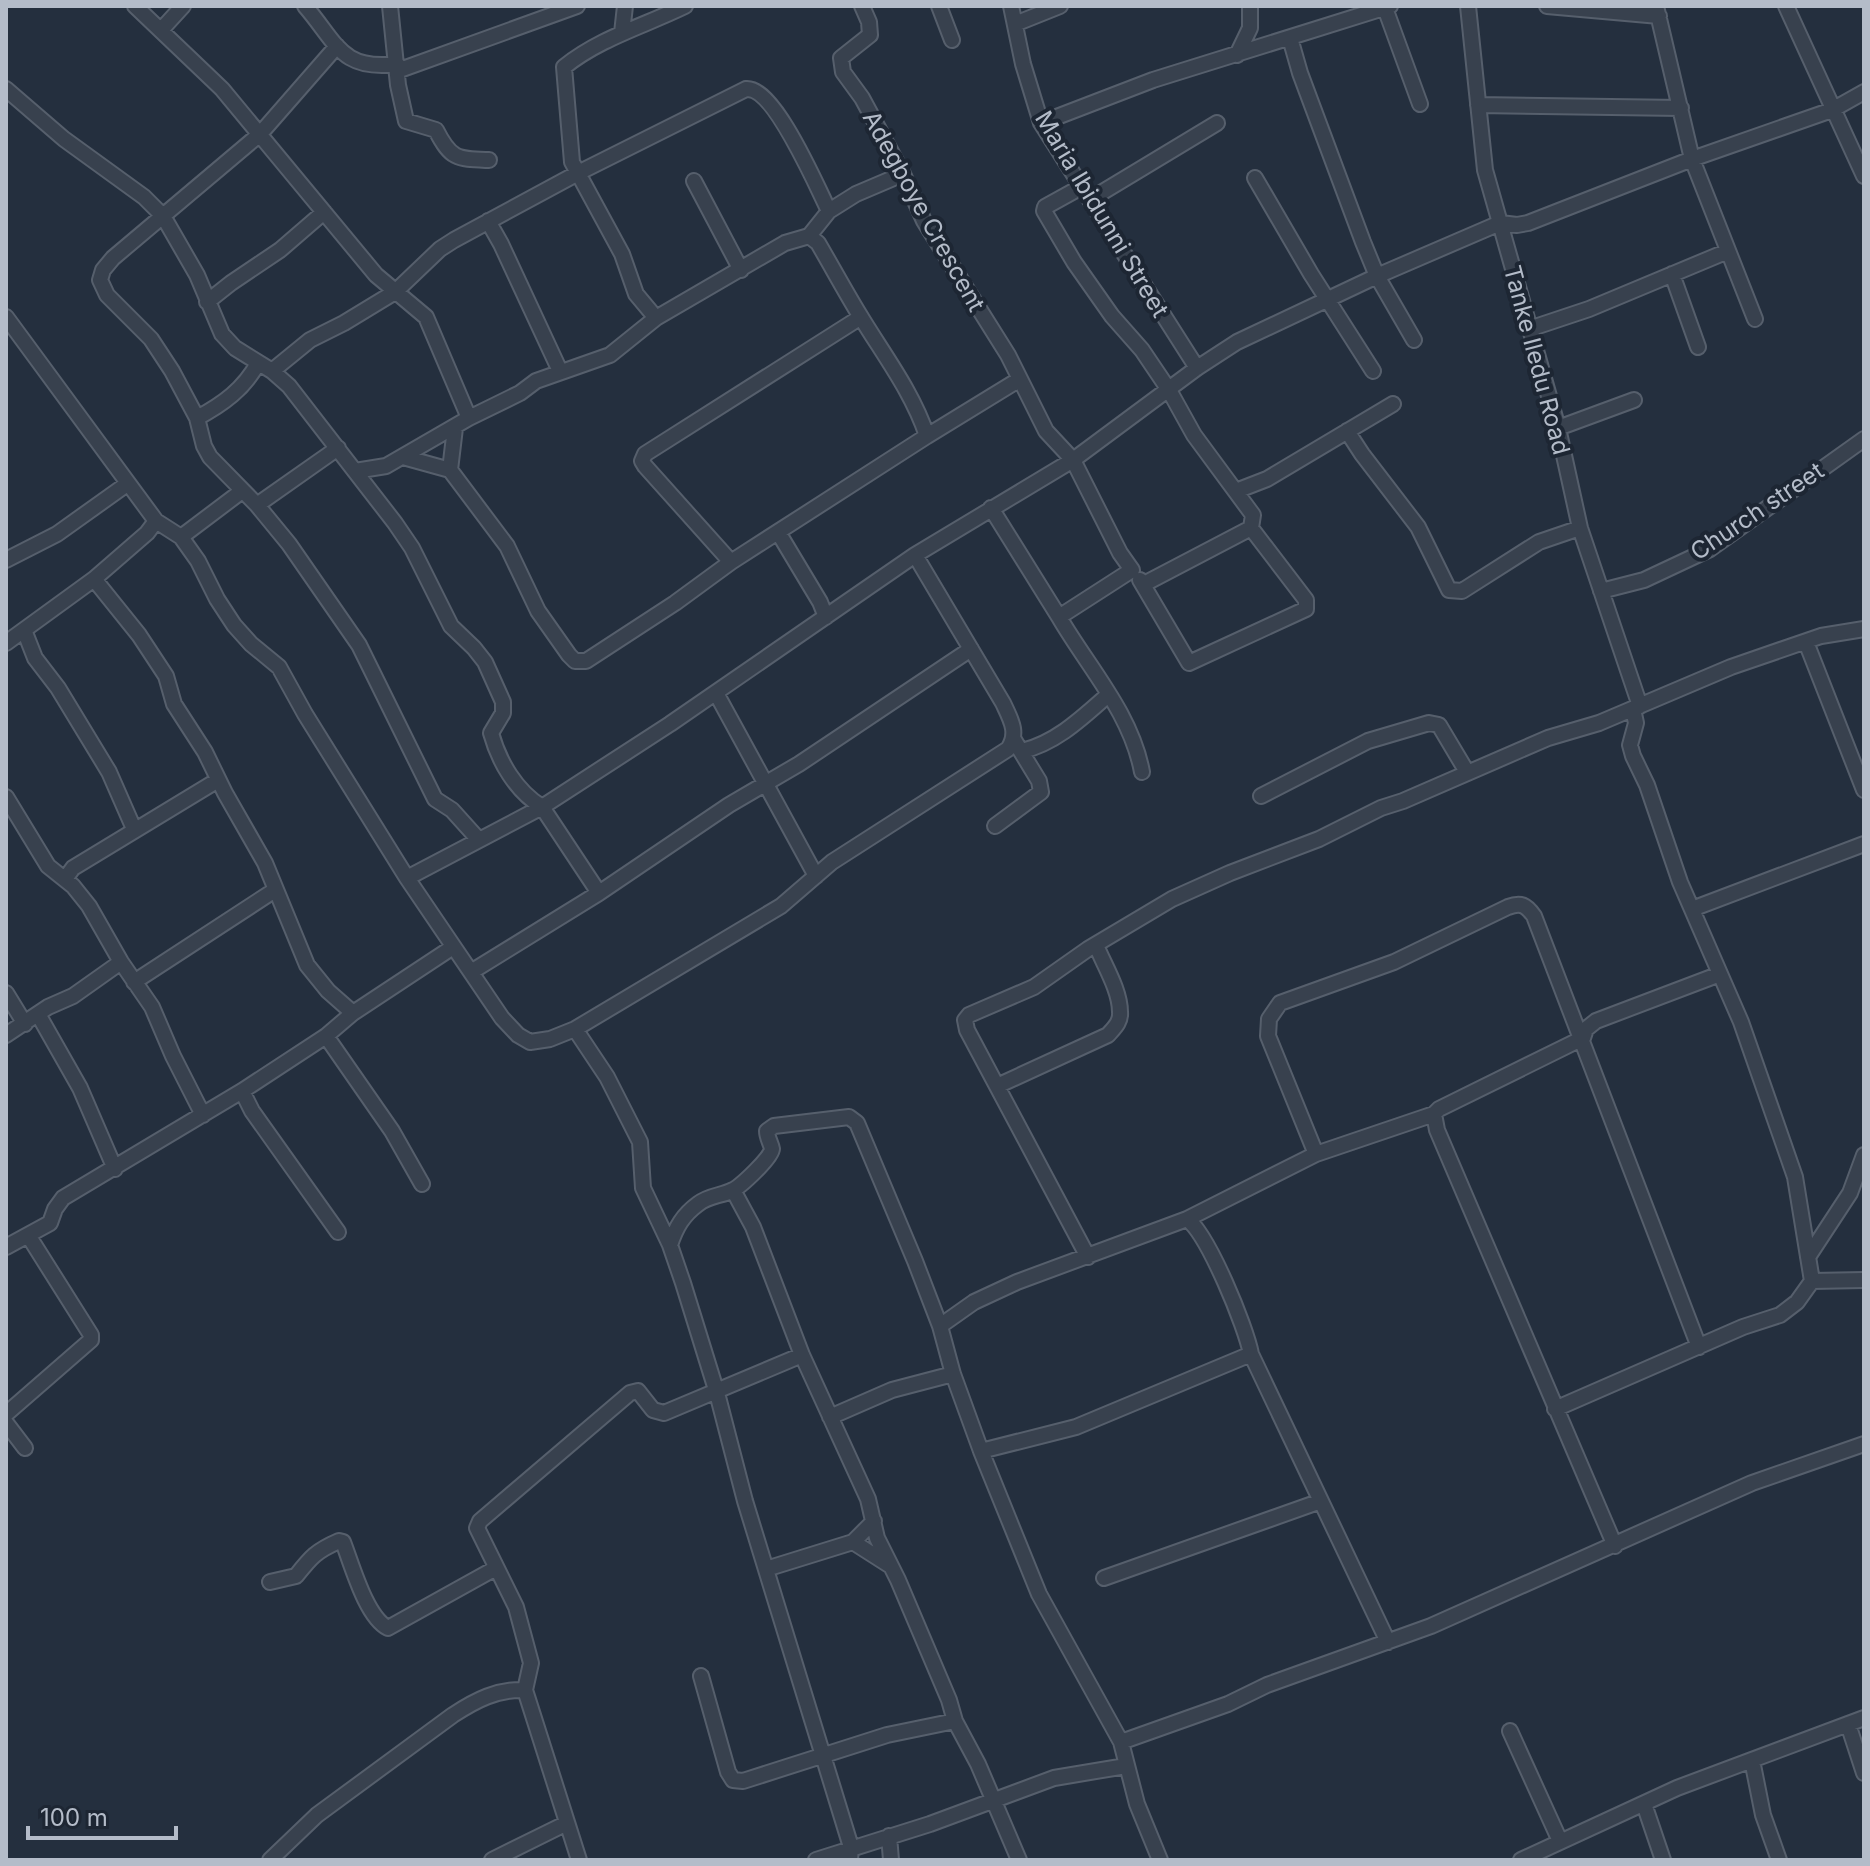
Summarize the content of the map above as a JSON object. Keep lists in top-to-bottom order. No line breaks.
{"streets":{"street":["Adegboye Crescent","Maria Ibidunni Street","Tanke Iledu Road","Church street"]},"crossings":[["Tanke Iledu Road","Church street"]],"scale_bar":"100 m"}
